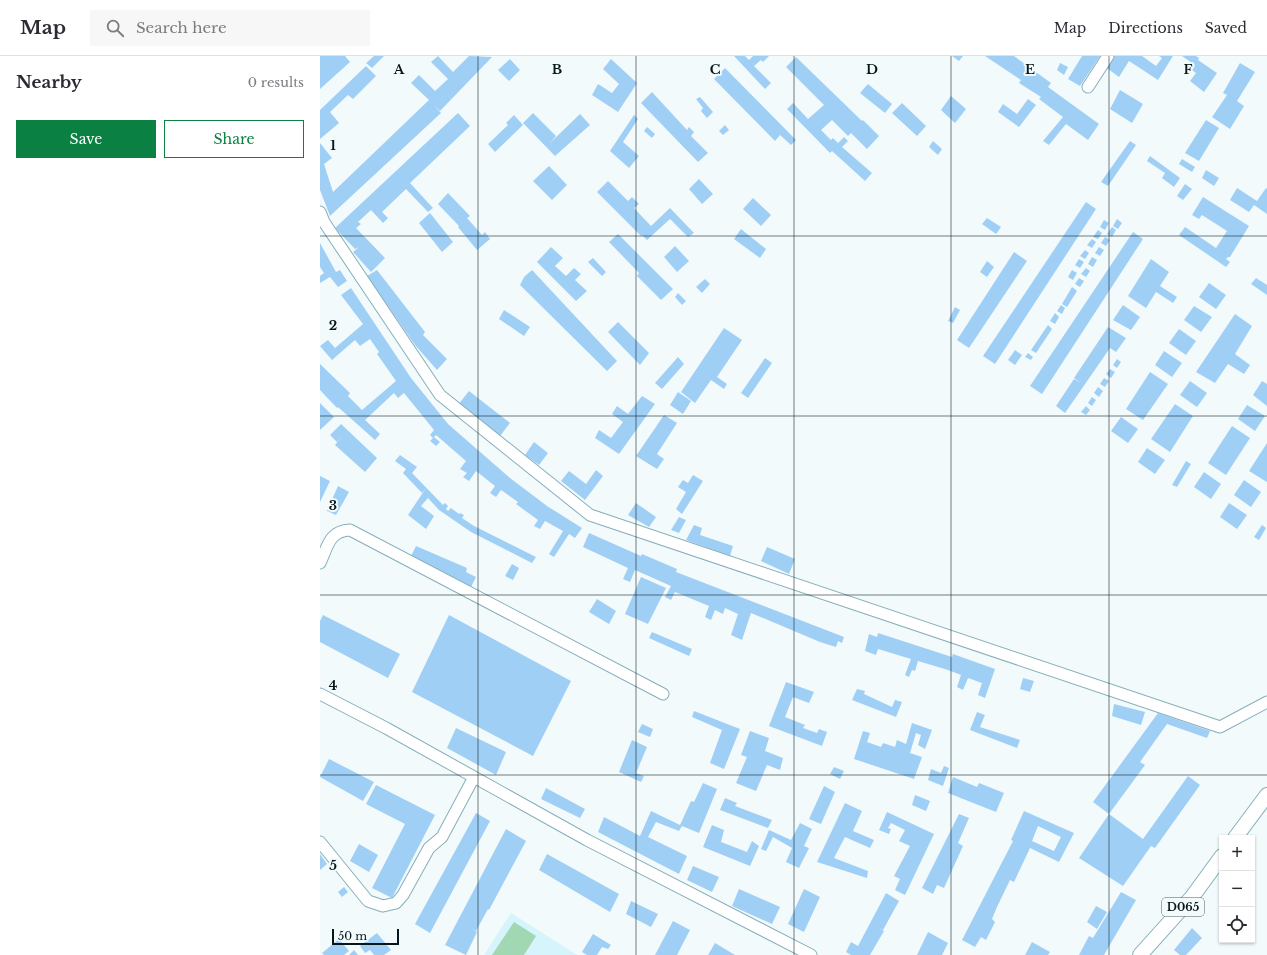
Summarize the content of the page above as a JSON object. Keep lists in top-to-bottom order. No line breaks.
{"streets":{"main road":["D065"]},"scale_bar":"50 m","page":{"header":"Map","search":"Search here","nav":["Map","Directions","Saved"],"heading":["Nearby","0 results"],"buttons":["Save","Share"],"map_buttons":["+","−"],"scale":"50 m"},"grid":{"columns":["A","B","C","D","E","F"],"rows":["1","2","3","4","5"]}}
